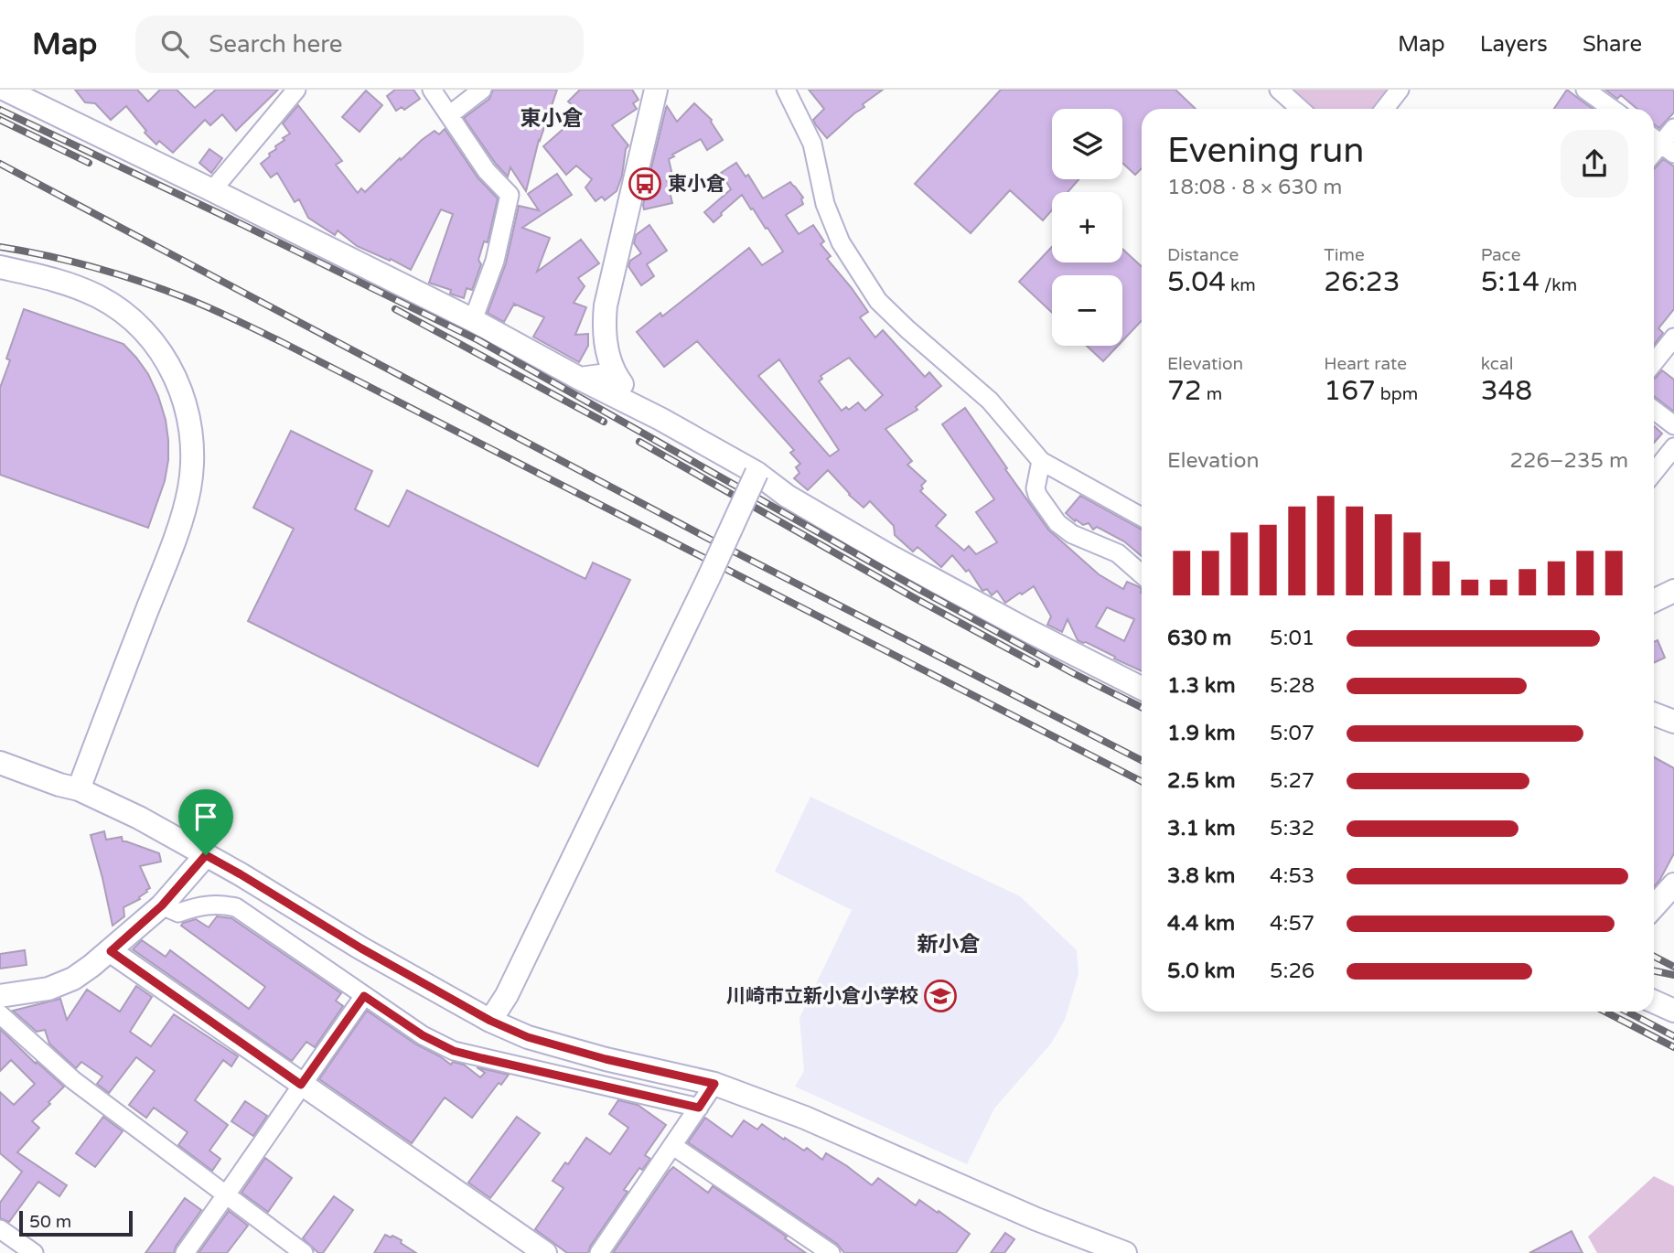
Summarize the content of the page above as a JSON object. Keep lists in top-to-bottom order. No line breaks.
{"districts":["東小倉","新小倉"],"places":{"bus stop":["東小倉"],"school or university":["川崎市立新小倉小学校"]},"scale_bar":"50 m","page":{"header":"Map","search":"Search here","nav":["Map","Layers","Share"],"map_buttons":["+","−"],"heading":["Evening run","18:08 · 8 × 630 m"],"stats":[["Distance","5.04 km"],["Time","26:23"],["Pace","5:14 /km"],["Elevation","72 m"],["Heart rate","167 bpm"],["kcal","348"]],"chart":["Elevation","226–235 m"],"list":[{"name":"630 m","note":"5:01"},{"name":"1.3 km","note":"5:28"},{"name":"1.9 km","note":"5:07"},{"name":"2.5 km","note":"5:27"},{"name":"3.1 km","note":"5:32"},{"name":"3.8 km","note":"4:53"},{"name":"4.4 km","note":"4:57"},{"name":"5.0 km","note":"5:26"}],"scale":"50 m"}}
